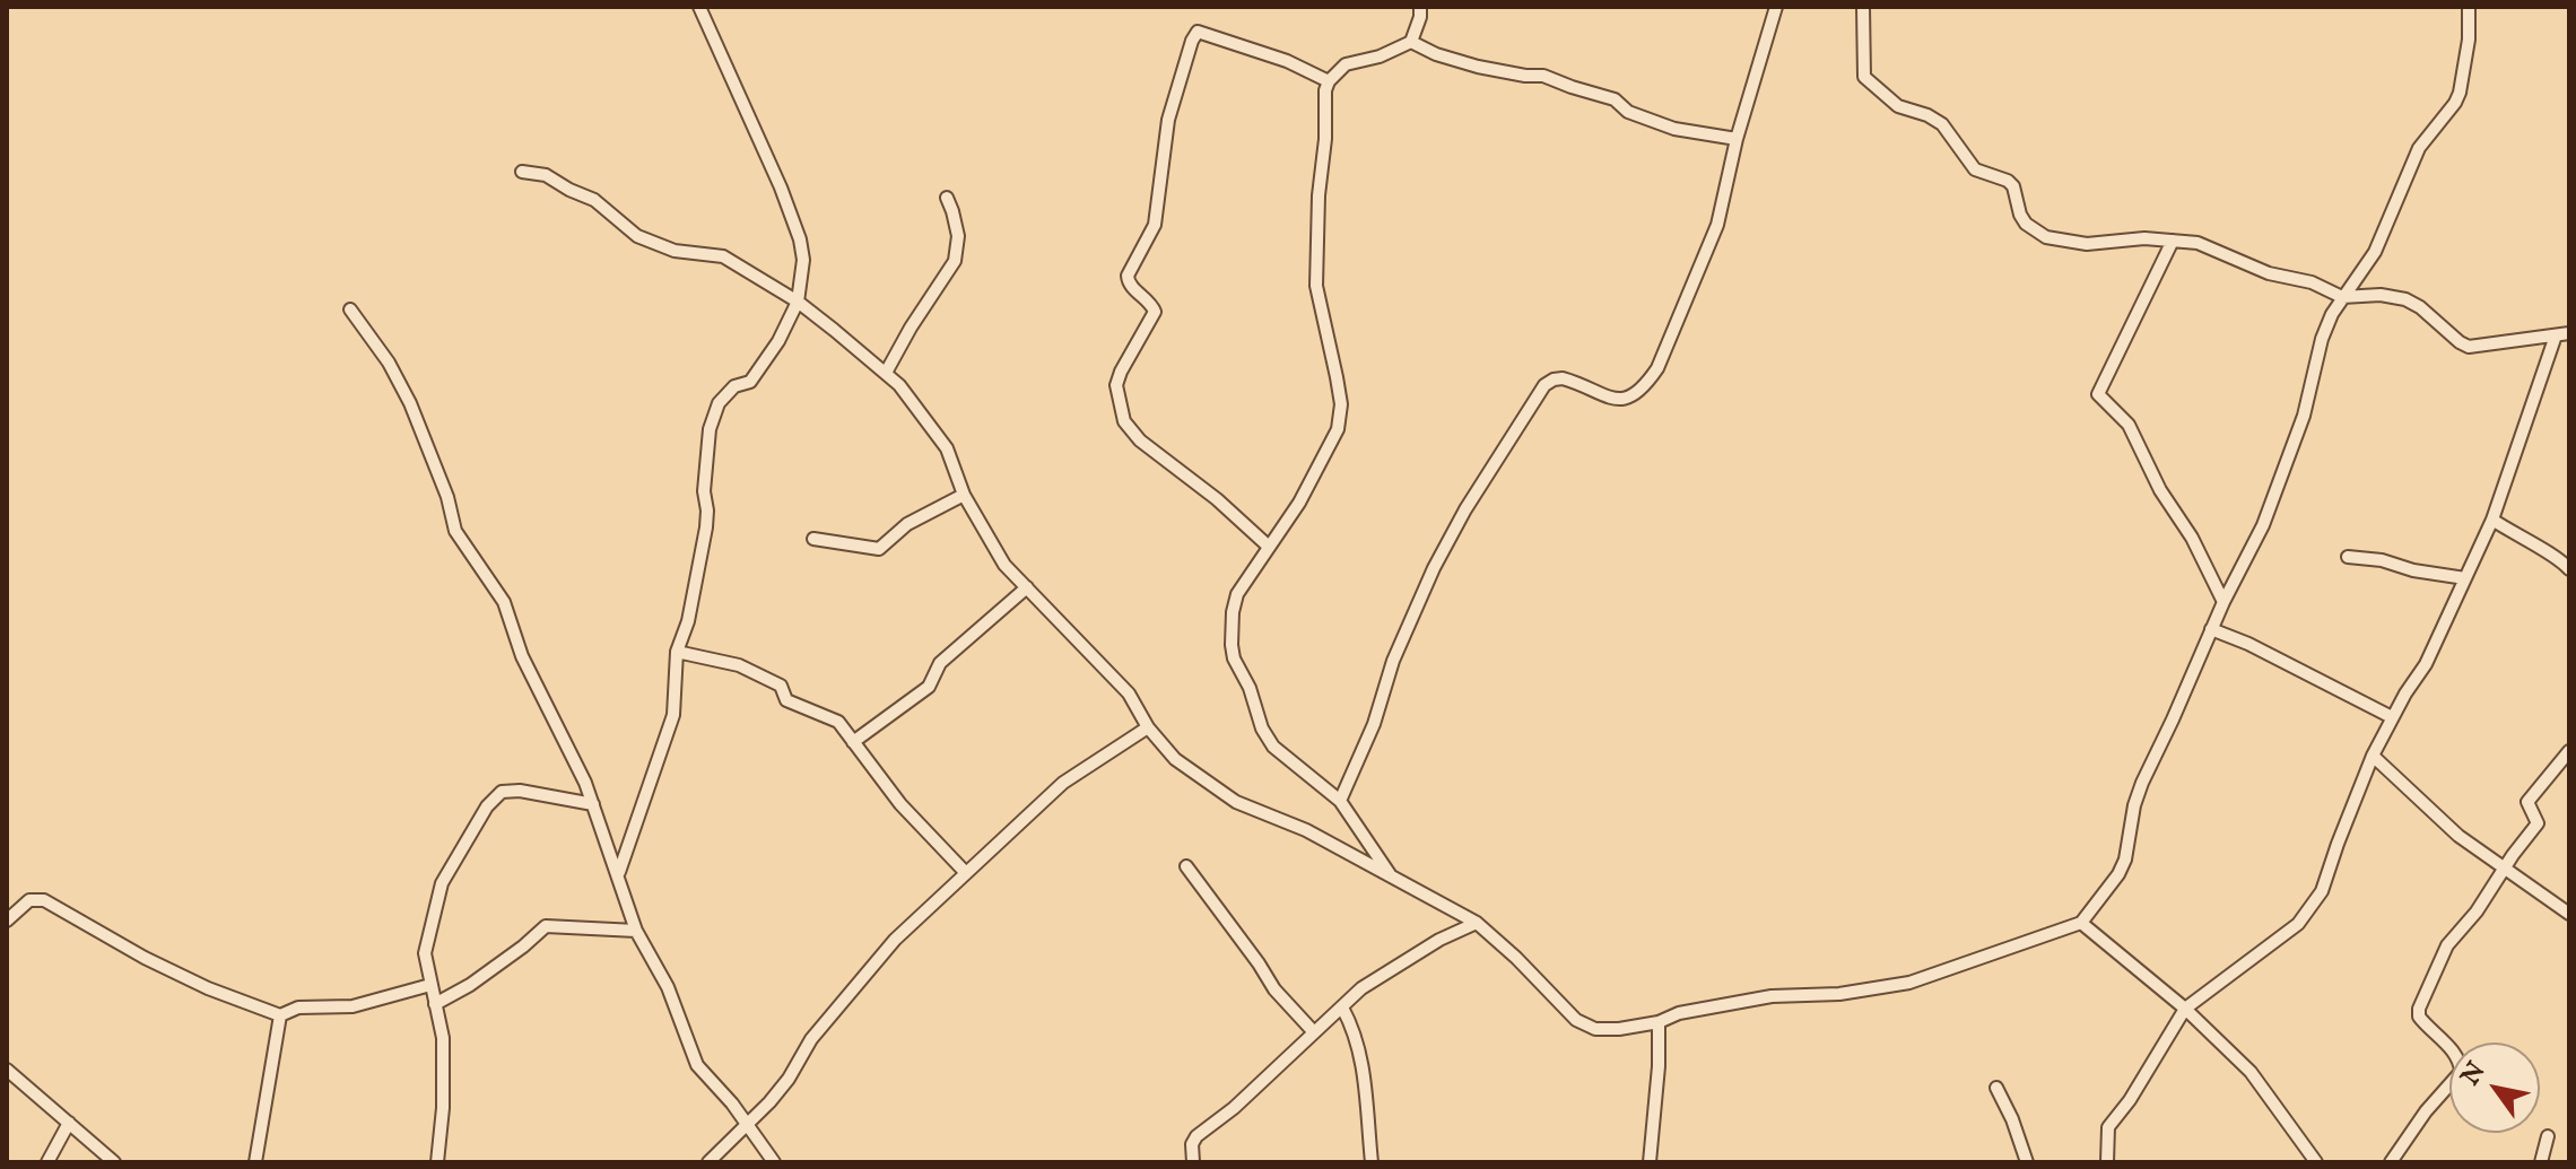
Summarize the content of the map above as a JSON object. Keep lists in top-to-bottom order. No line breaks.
{"north":"top left"}
